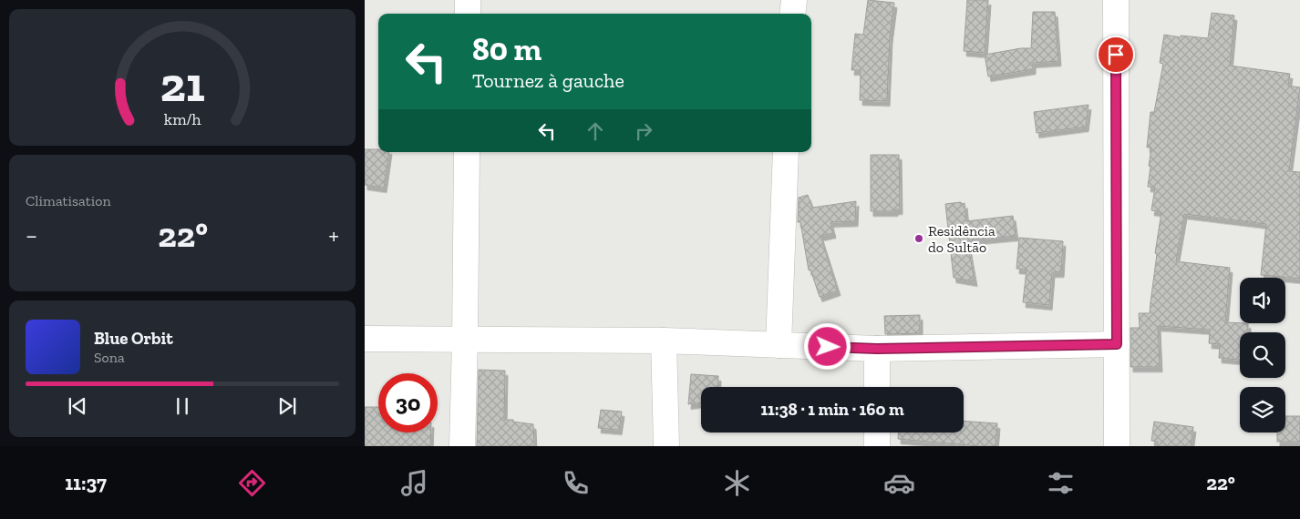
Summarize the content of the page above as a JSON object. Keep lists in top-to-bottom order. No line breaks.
{"places":["Residência do Sultão"],"page":{"turn":["80 m","Tournez à gauche"],"tile":"Climatisation","heat":["−","22°","+"],"song":["Blue Orbit","Sona"],"limit":"30","trip":"11:38 · 1 min · 160 m","tabs":["11:37","22°"],"gauge":["21","km/h"]}}
